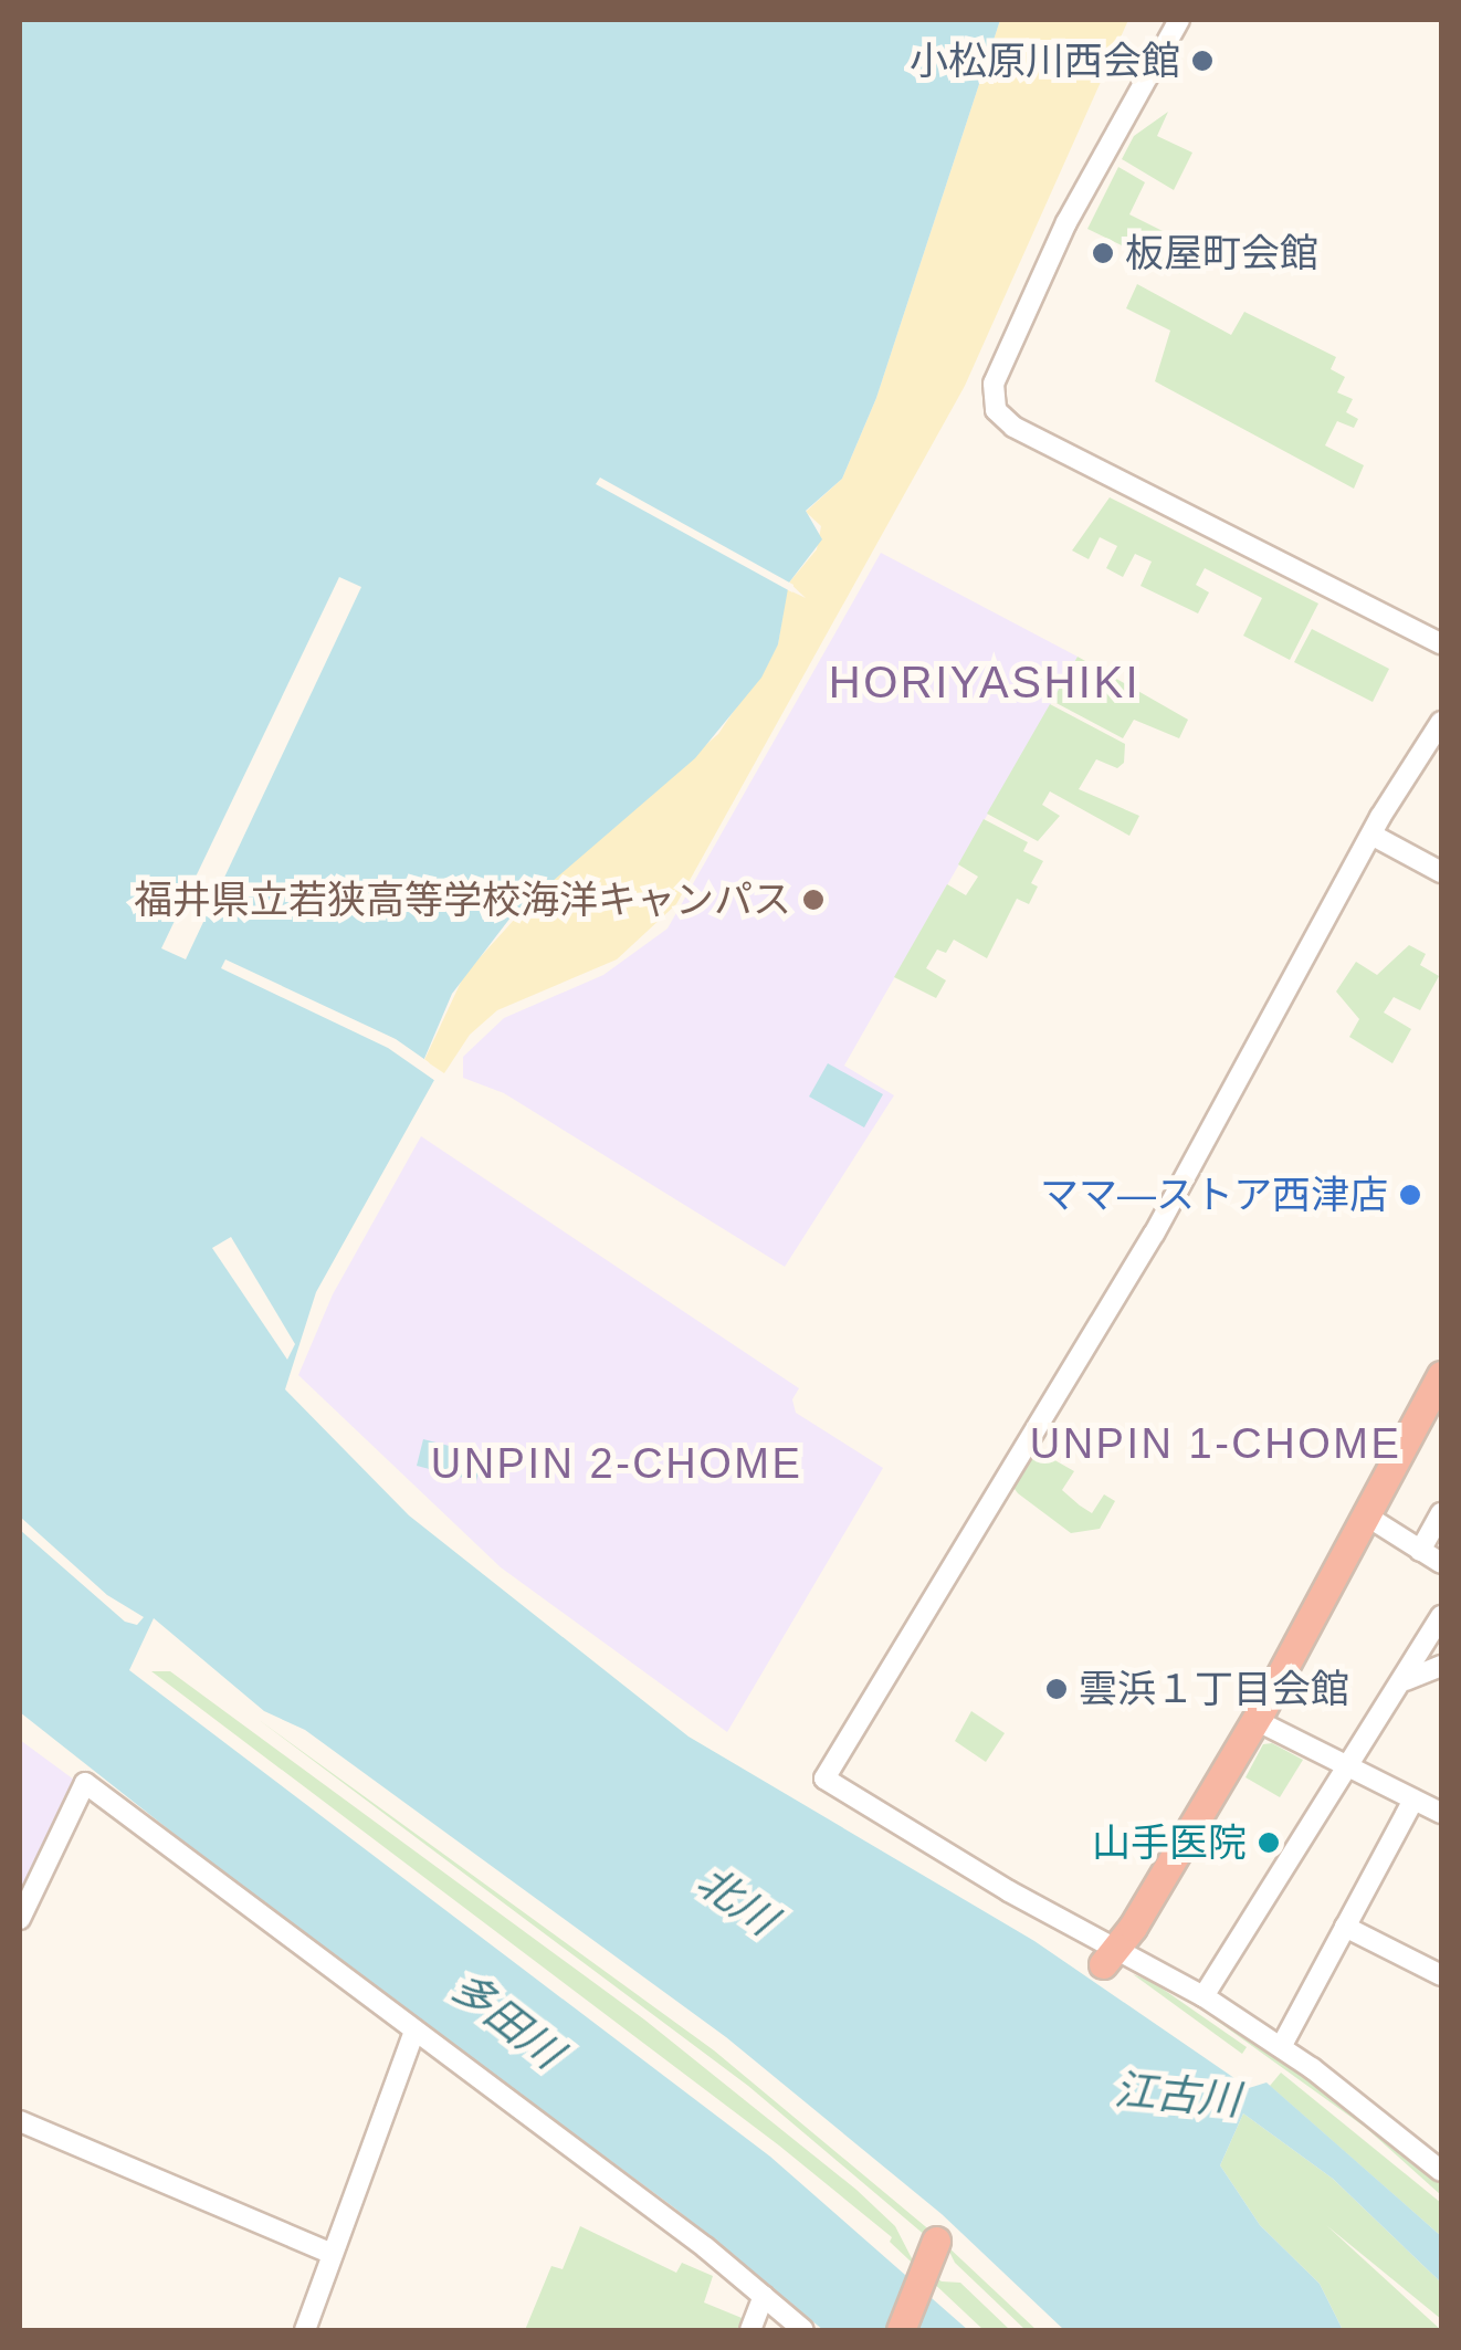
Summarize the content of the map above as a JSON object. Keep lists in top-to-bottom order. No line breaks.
{"districts":["HORIYASHIKI","UNPIN 1-CHOME","UNPIN 2-CHOME"],"water":["北川","多田川","江古川"],"places":["小松原川西会館","板屋町会館","福井県立若狭高等学校海洋キャンパス","ママ―ストア西津店","雲浜１丁目会館","山手医院"]}
